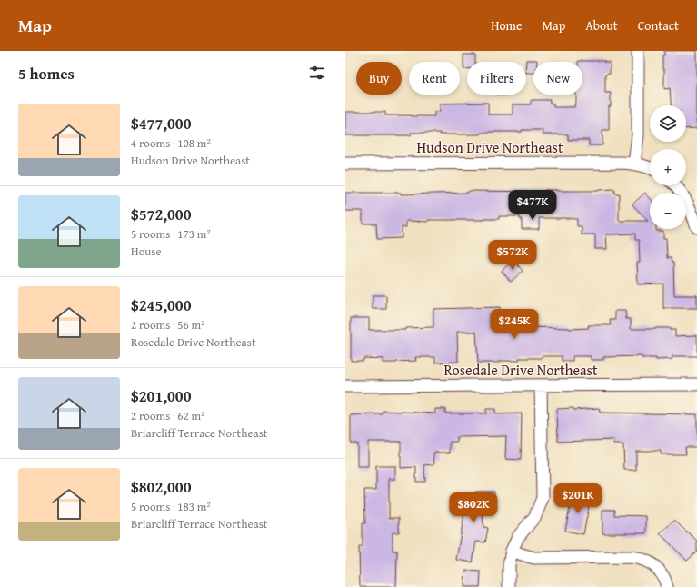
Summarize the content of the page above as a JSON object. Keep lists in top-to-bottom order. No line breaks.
{"streets":{"street":["Hudson Drive Northeast","Rosedale Drive Northeast"]},"page":{"header":"Map","nav":["Home","Map","About","Contact"],"heading":"5 homes","chip":["Buy","Rent","Filters","New"],"list":[{"name":"$477,000","note":"4 rooms · 108 m² · Hudson Drive Northeast"},{"name":"$572,000","note":"5 rooms · 173 m² · House"},{"name":"$245,000","note":"2 rooms · 56 m² · Rosedale Drive Northeast"},{"name":"$201,000","note":"2 rooms · 62 m² · Briarcliff Terrace Northeast"},{"name":"$802,000","note":"5 rooms · 183 m² · Briarcliff Terrace Northeast"}],"map_buttons":["+","−"],"price":["$477K","$572K","$245K","$201K","$802K"]}}
